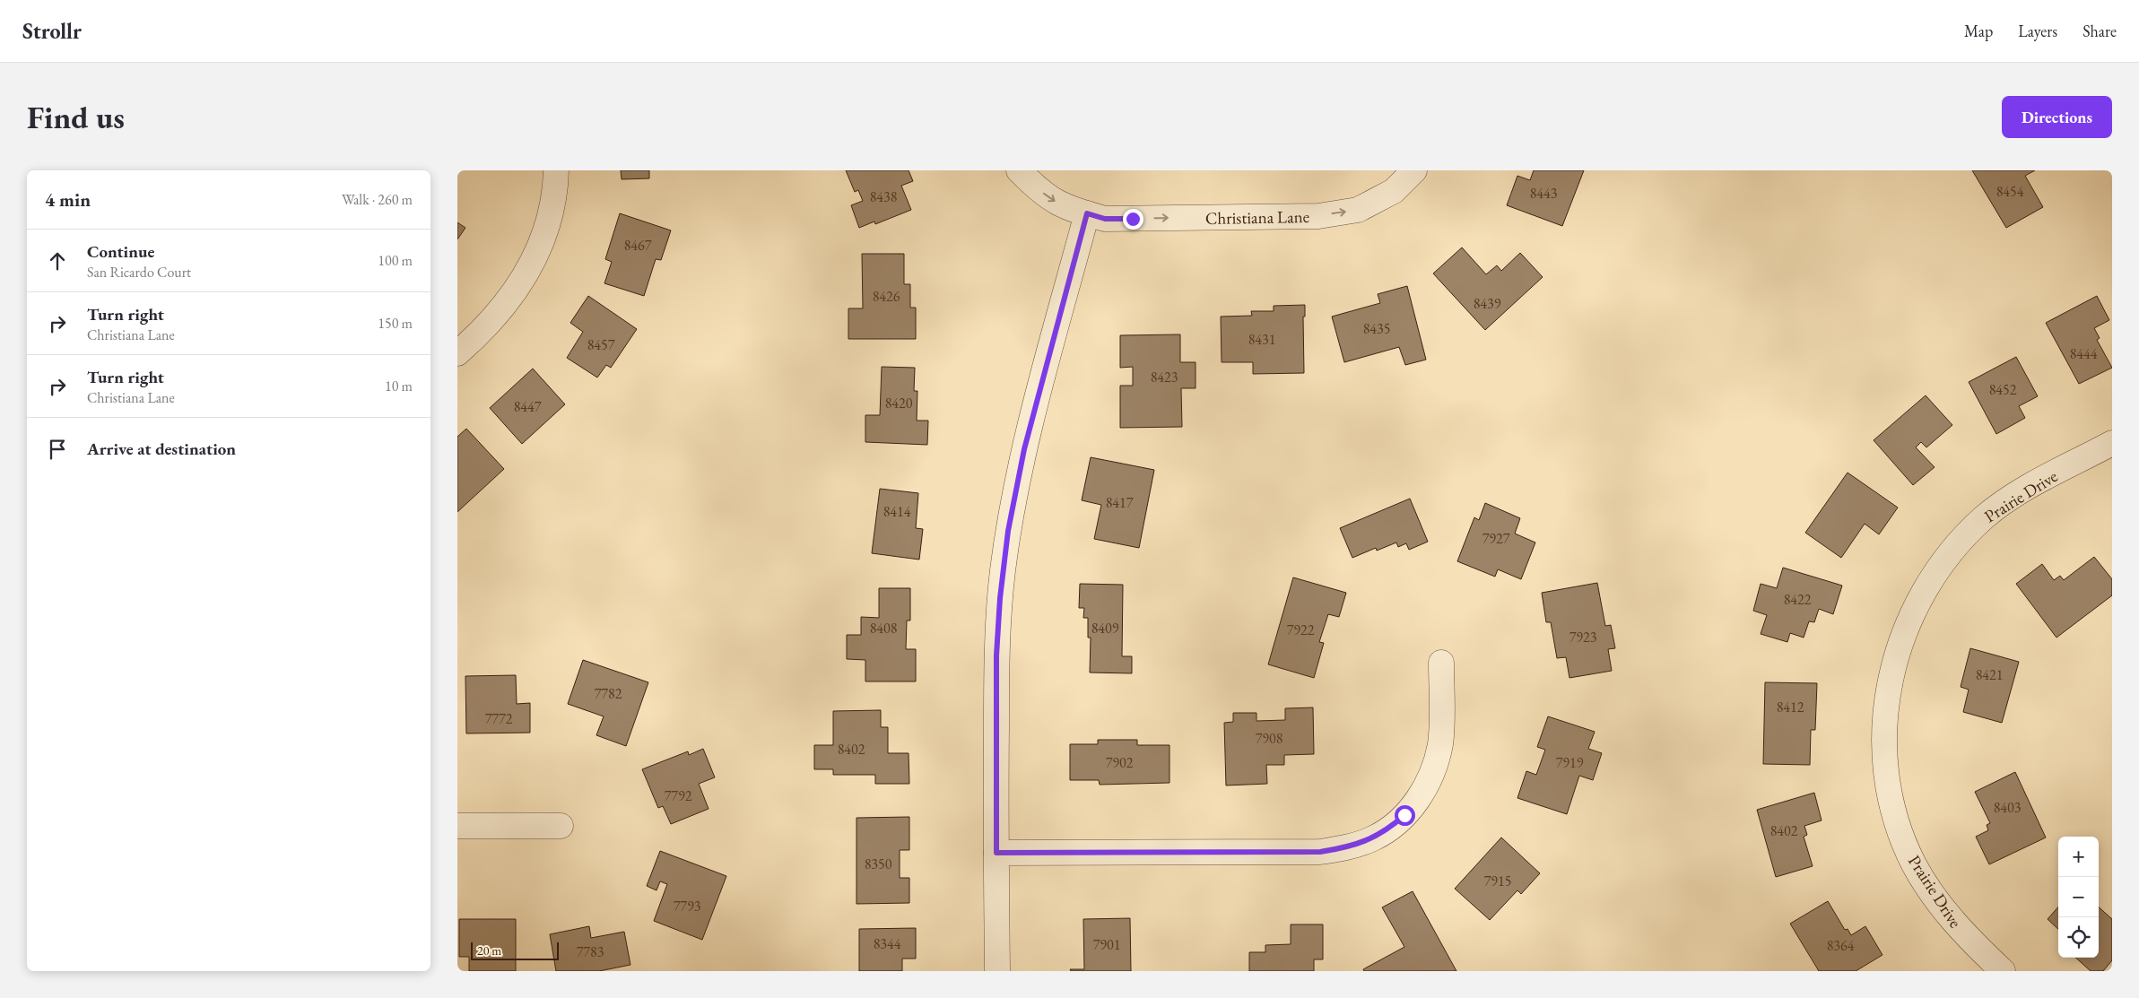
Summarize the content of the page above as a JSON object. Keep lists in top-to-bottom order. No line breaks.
{"streets":{"street":["Christiana Lane","Prairie Drive"]},"one_way":["Christiana Lane"],"house_numbers":["8454","8443","8438","8467","8426","8439","8435","8431","8457","8444","8423","8452","8420","8447","8417","8414","7927","8422","8408","8409","7922","7923","8421","7782","8412","7772","7908","8402","7902","7919","7792","8403","8402","8350","7915","7793","8344","7901","8364","7783"],"scale_bar":"20 m","page":{"header":"Strollr","nav":["Map","Layers","Share"],"buttons":"Directions","title":"Find us","heading":["4 min","Walk · 260 m"],"list":[["Continue","San Ricardo Court","100 m"],["Turn right","Christiana Lane","150 m"],["Turn right","Christiana Lane","10 m"],"Arrive at destination"],"map_buttons":["+","−"],"scale":"20 m"}}
